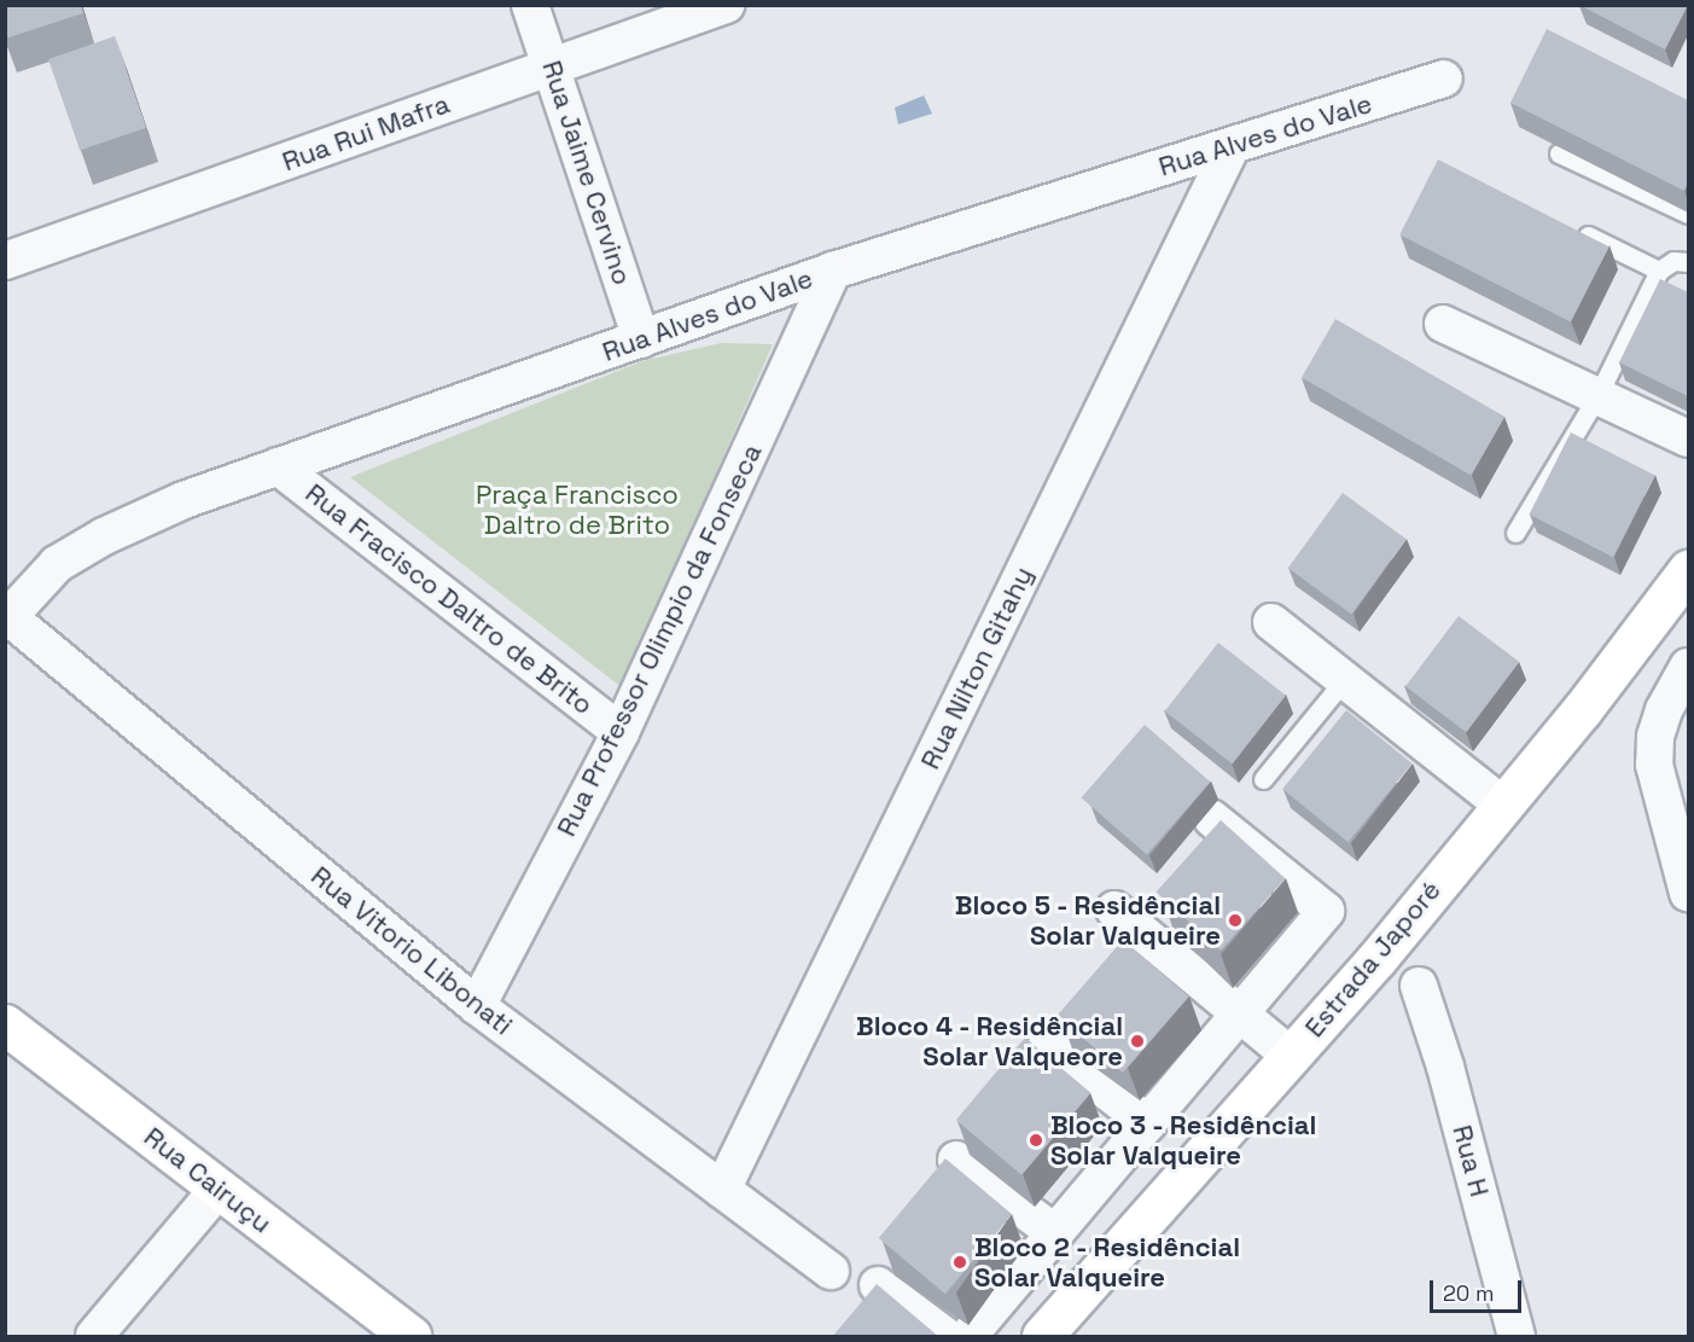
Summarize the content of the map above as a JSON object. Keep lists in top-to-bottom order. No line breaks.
{"streets":{"main road":["Estrada Japoré","Rua Cairuçu"],"street":["Rua Rui Mafra","Rua Alves do Vale","Rua Jaime Cervino","Rua Fracisco Daltro de Brito","Rua Professor Olimpio da Fonseca","Rua Nilton Gitahy","Rua Vitorio Libonati","Rua H"]},"crossings":[["Rua Rui Mafra","Rua Jaime Cervino"],["Rua Alves do Vale","Rua Jaime Cervino"],["Rua Alves do Vale","Rua Fracisco Daltro de Brito"],["Rua Alves do Vale","Rua Professor Olimpio da Fonseca"],["Rua Alves do Vale","Rua Nilton Gitahy"],["Rua Alves do Vale","Rua Vitorio Libonati"],["Rua Fracisco Daltro de Brito","Rua Professor Olimpio da Fonseca"],["Rua Professor Olimpio da Fonseca","Rua Vitorio Libonati"],["Rua Nilton Gitahy","Rua Vitorio Libonati"]],"parks":["Praça Francisco Daltro de Brito"],"places":["Bloco 5 - Residêncial Solar Valqueire","Bloco 4 - Residêncial Solar Valqueore","Bloco 3 - Residêncial Solar Valqueire","Bloco 2 - Residêncial Solar Valqueire"],"scale_bar":"20 m"}
